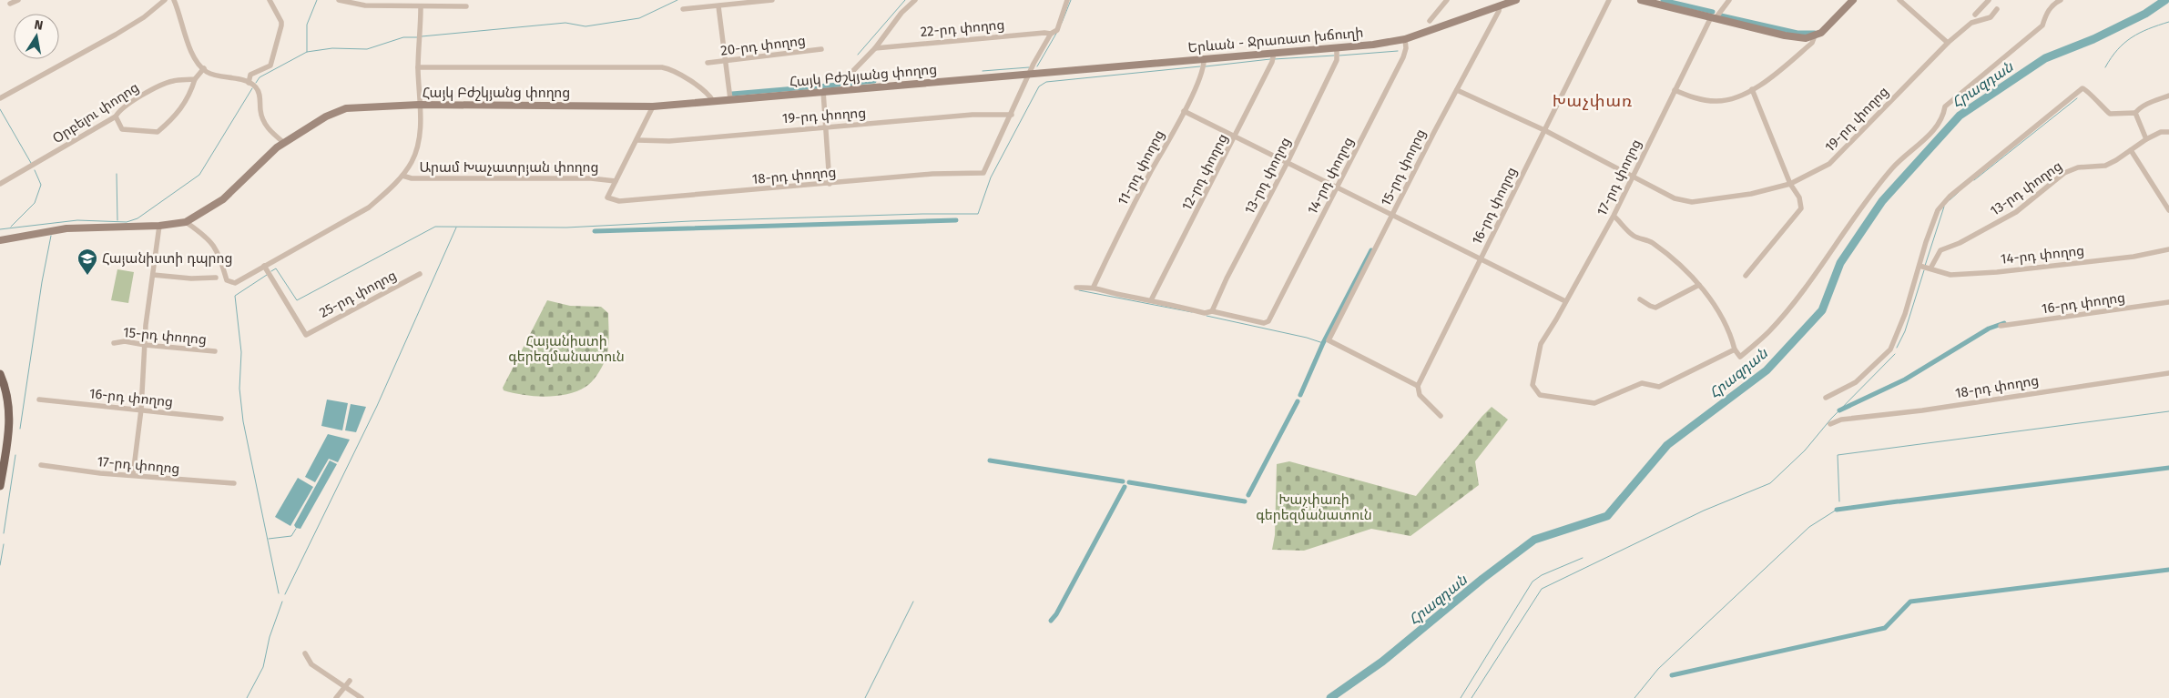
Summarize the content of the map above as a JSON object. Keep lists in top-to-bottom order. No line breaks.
{"streets":{"main road":["Երևան - Ջրառատ խճուղի","Հայկ Բժշկյանց փողոց"],"street":["22-րդ փողոց","20-րդ փողոց","Օրբելու փողոց","19-րդ փողոց","Արամ Խաչատրյան փողոց","11-րդ փողոց","15-րդ փողոց","12-րդ փողոց","18-րդ փողոց","13-րդ փողոց","14-րդ փողոց","17-րդ փողոց","16-րդ փողոց","25-րդ փողոց"]},"crossings":[["Երևան - Ջրառատ խճուղի","Հայկ Բժշկյանց փողոց"],["Երևան - Ջրառատ խճուղի","11-րդ փողոց"],["Երևան - Ջրառատ խճուղի","15-րդ փողոց"],["Երևան - Ջրառատ խճուղի","12-րդ փողոց"],["Երևան - Ջրառատ խճուղի","13-րդ փողոց"],["Երևան - Ջրառատ խճուղի","14-րդ փողոց"],["Հայկ Բժշկյանց փողոց","Արամ Խաչատրյան փողոց"],["19-րդ փողոց","15-րդ փողոց"],["19-րդ փողոց","18-րդ փողոց"],["19-րդ փողոց","17-րդ փողոց"],["19-րդ փողոց","16-րդ փողոց"],["Արամ Խաչատրյան փողոց","18-րդ փողոց"],["Արամ Խաչատրյան փողոց","25-րդ փողոց"],["15-րդ փողոց","16-րդ փողոց"],["13-րդ փողոց","14-րդ փողոց"]],"districts":["Խաչփառ"],"water":["Հրազդան"],"parks":["Հայանիստի գերեզմանատուն","Խաչփառի գերեզմանատուն"],"places":{"school or university":["Հայանիստի դպրոց"]},"north":"top"}
